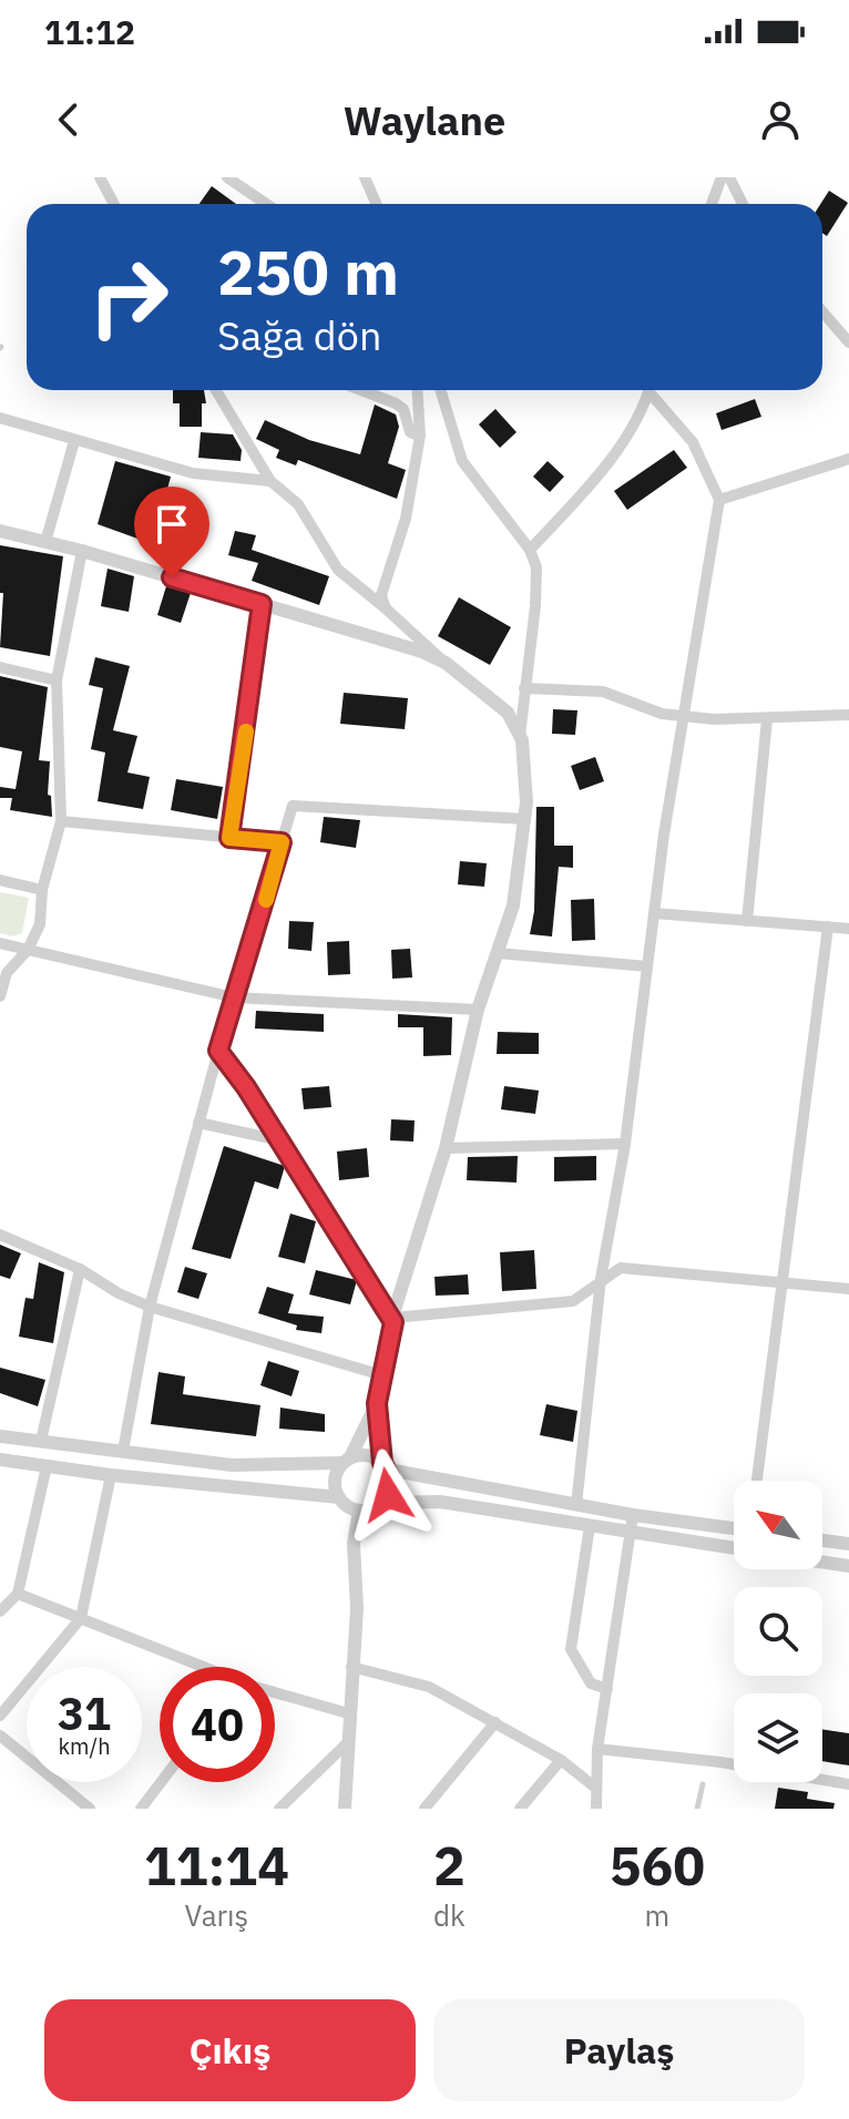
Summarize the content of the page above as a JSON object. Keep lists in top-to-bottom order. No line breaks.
{"north":"top left","page":{"status":"11:12","header":"Waylane","turn":["250 m","Sağa dön"],"speed":"31 km/h","limit":"40","eta":["11:14","Varış","2","dk","560","m"],"buttons":["Çıkış","Paylaş"]}}
